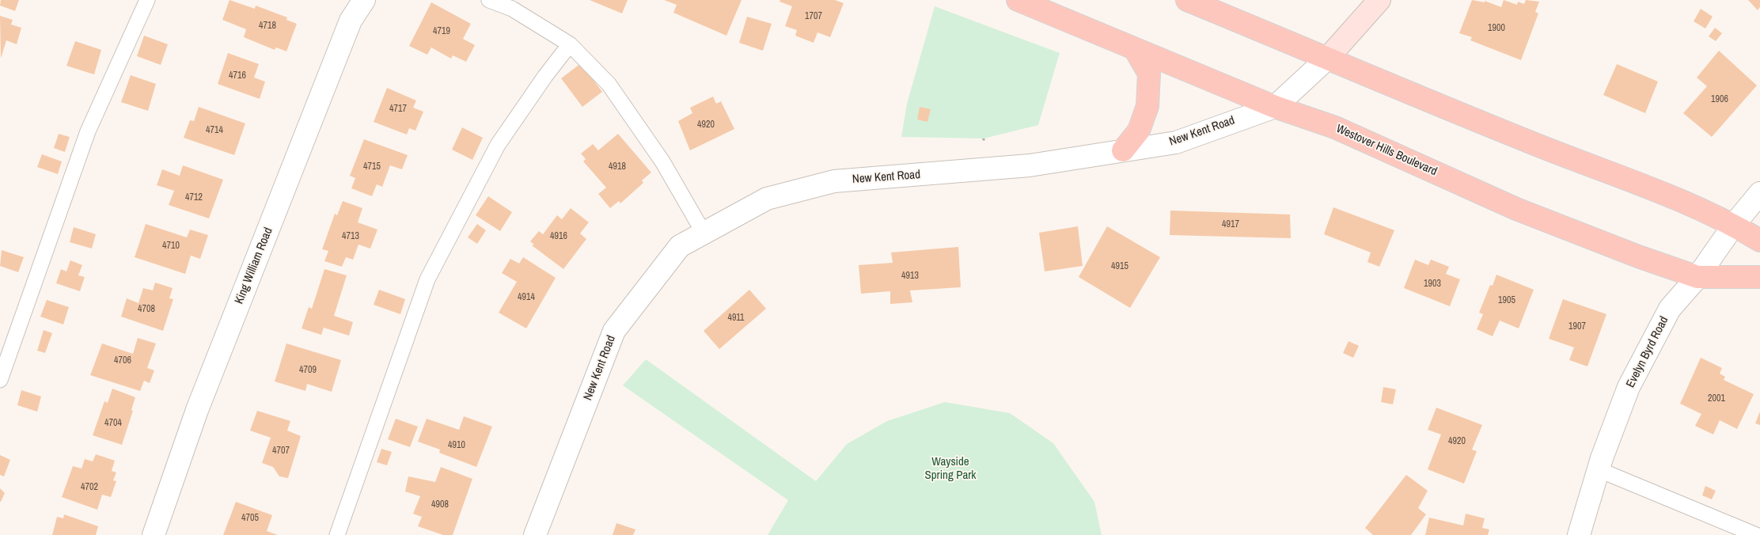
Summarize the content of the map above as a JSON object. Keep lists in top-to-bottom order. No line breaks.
{"streets":{"main road":["Westover Hills Boulevard"],"street":["New Kent Road","King William Road","Evelyn Byrd Road"]},"crossings":[["New Kent Road","Westover Hills Boulevard"],["Westover Hills Boulevard","Evelyn Byrd Road"]],"parks":["Wayside Spring Park"],"house_numbers":["1707","4718","1900","4719","4716","1906","4717","4920","4714","4715","4918","4712","4917","4713","4916","4710","4915","4913","1903","4914","1905","4708","4911","1907","4706","4709","2001","4704","4920","4910","4707","4702","4908","4705"]}
